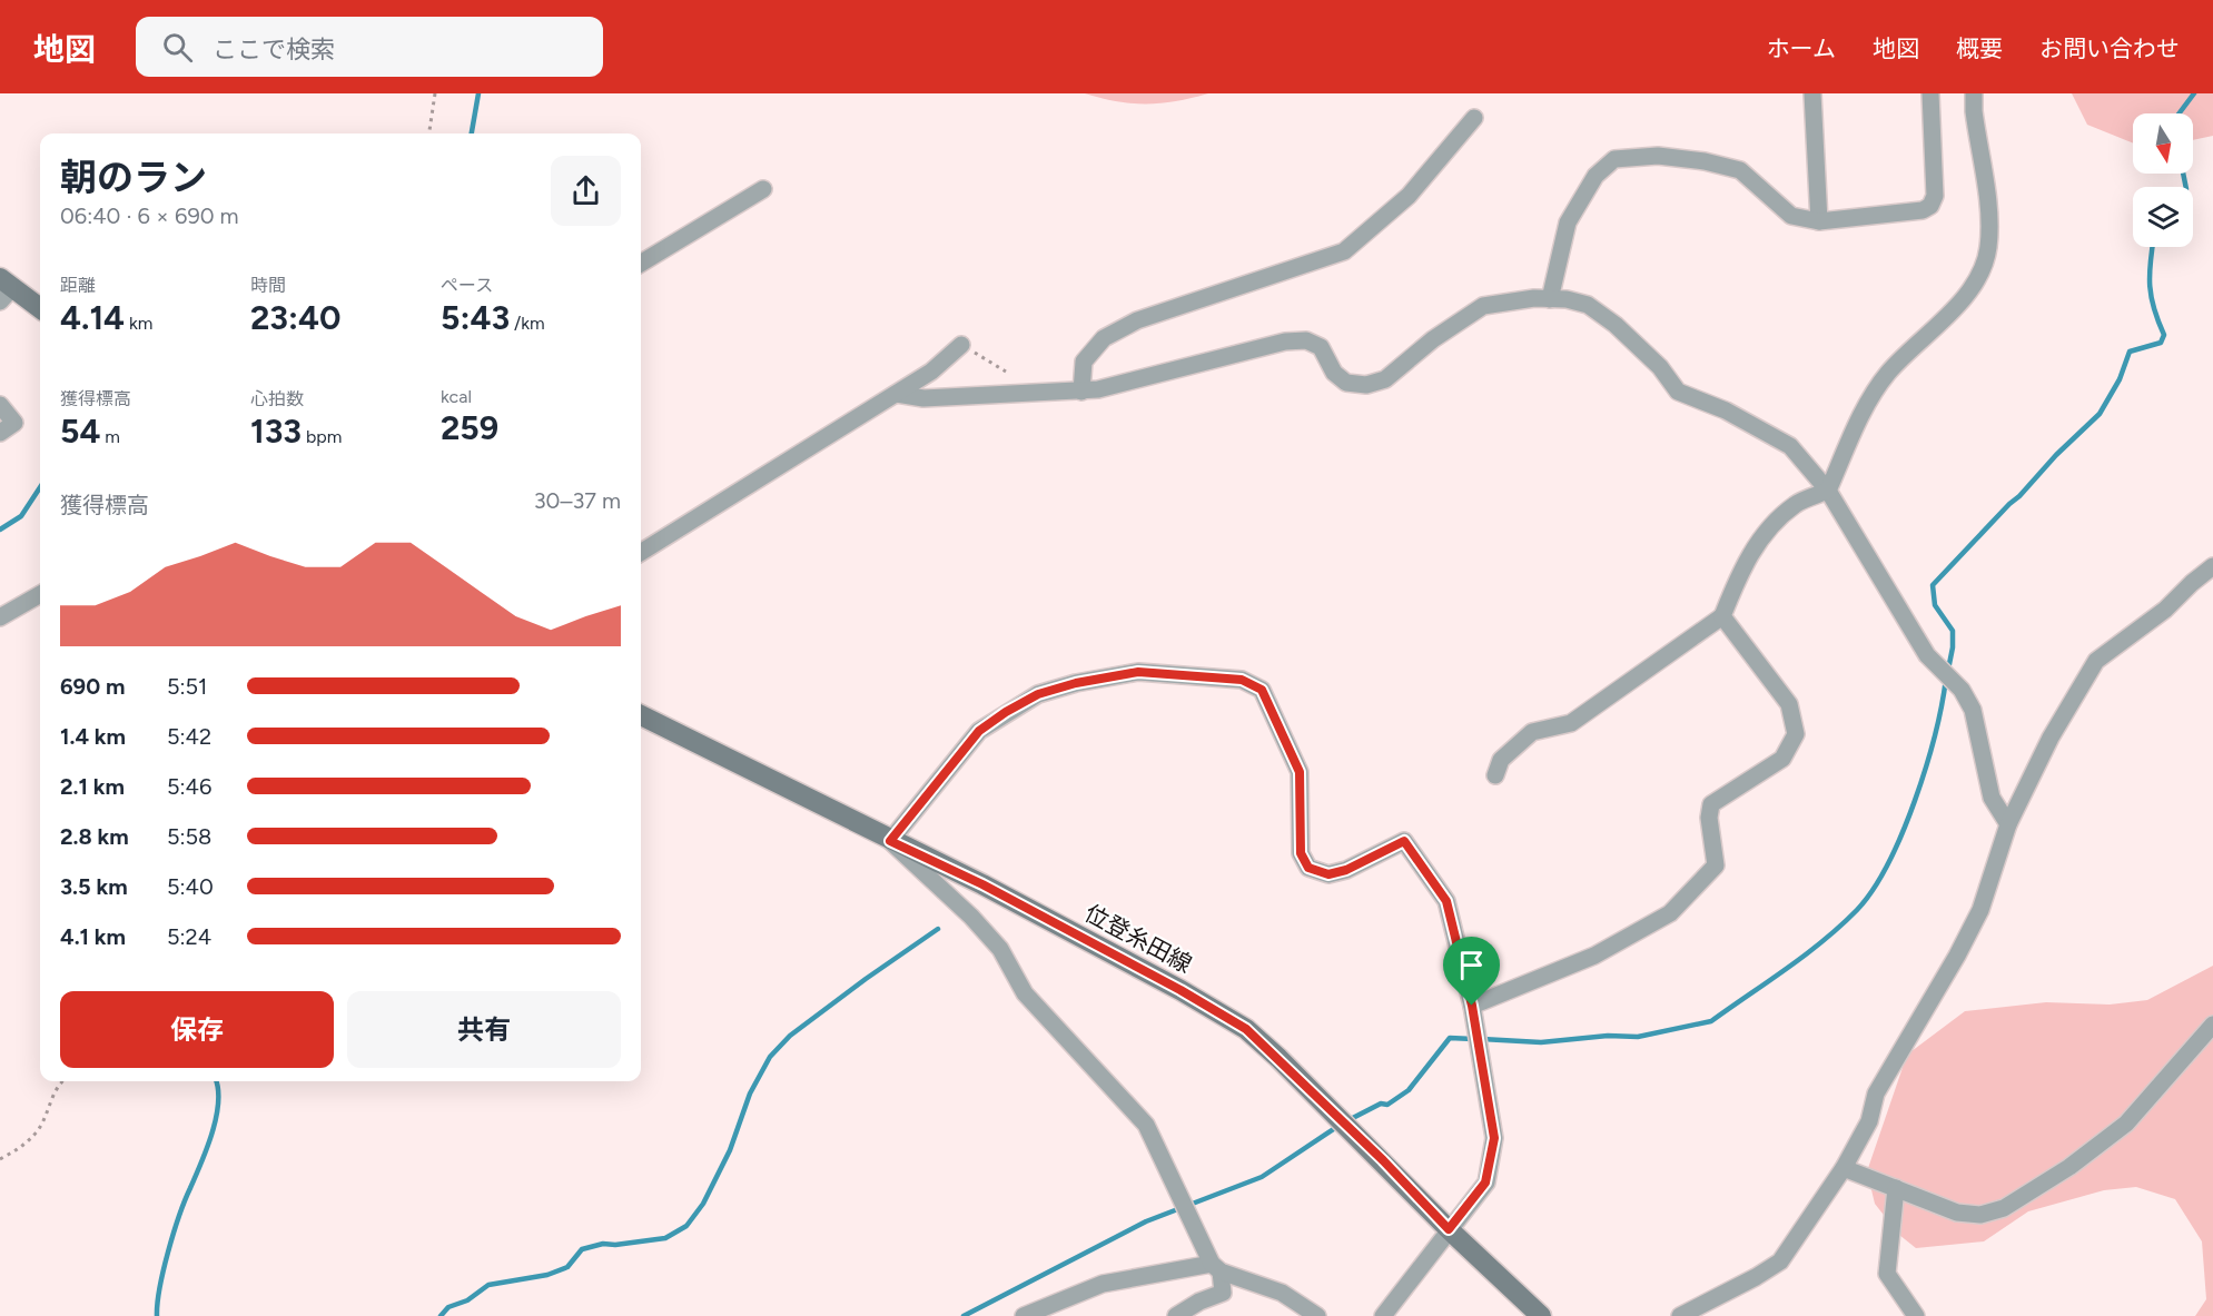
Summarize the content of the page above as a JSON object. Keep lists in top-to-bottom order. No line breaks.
{"streets":{"main road":["位登糸田線"]},"north":"bottom","page":{"header":"地図","search":"ここで検索","nav":["ホーム","地図","概要","お問い合わせ"],"heading":["朝のラン","06:40 · 6 × 690 m"],"stats":[["距離","4.14 km"],["時間","23:40"],["ペース","5:43 /km"],["獲得標高","54 m"],["心拍数","133 bpm"],["kcal","259"]],"chart":["獲得標高","30–37 m"],"list":[{"name":"690 m","note":"5:51"},{"name":"1.4 km","note":"5:42"},{"name":"2.1 km","note":"5:46"},{"name":"2.8 km","note":"5:58"},{"name":"3.5 km","note":"5:40"},{"name":"4.1 km","note":"5:24"}],"buttons":["保存","共有"]}}
